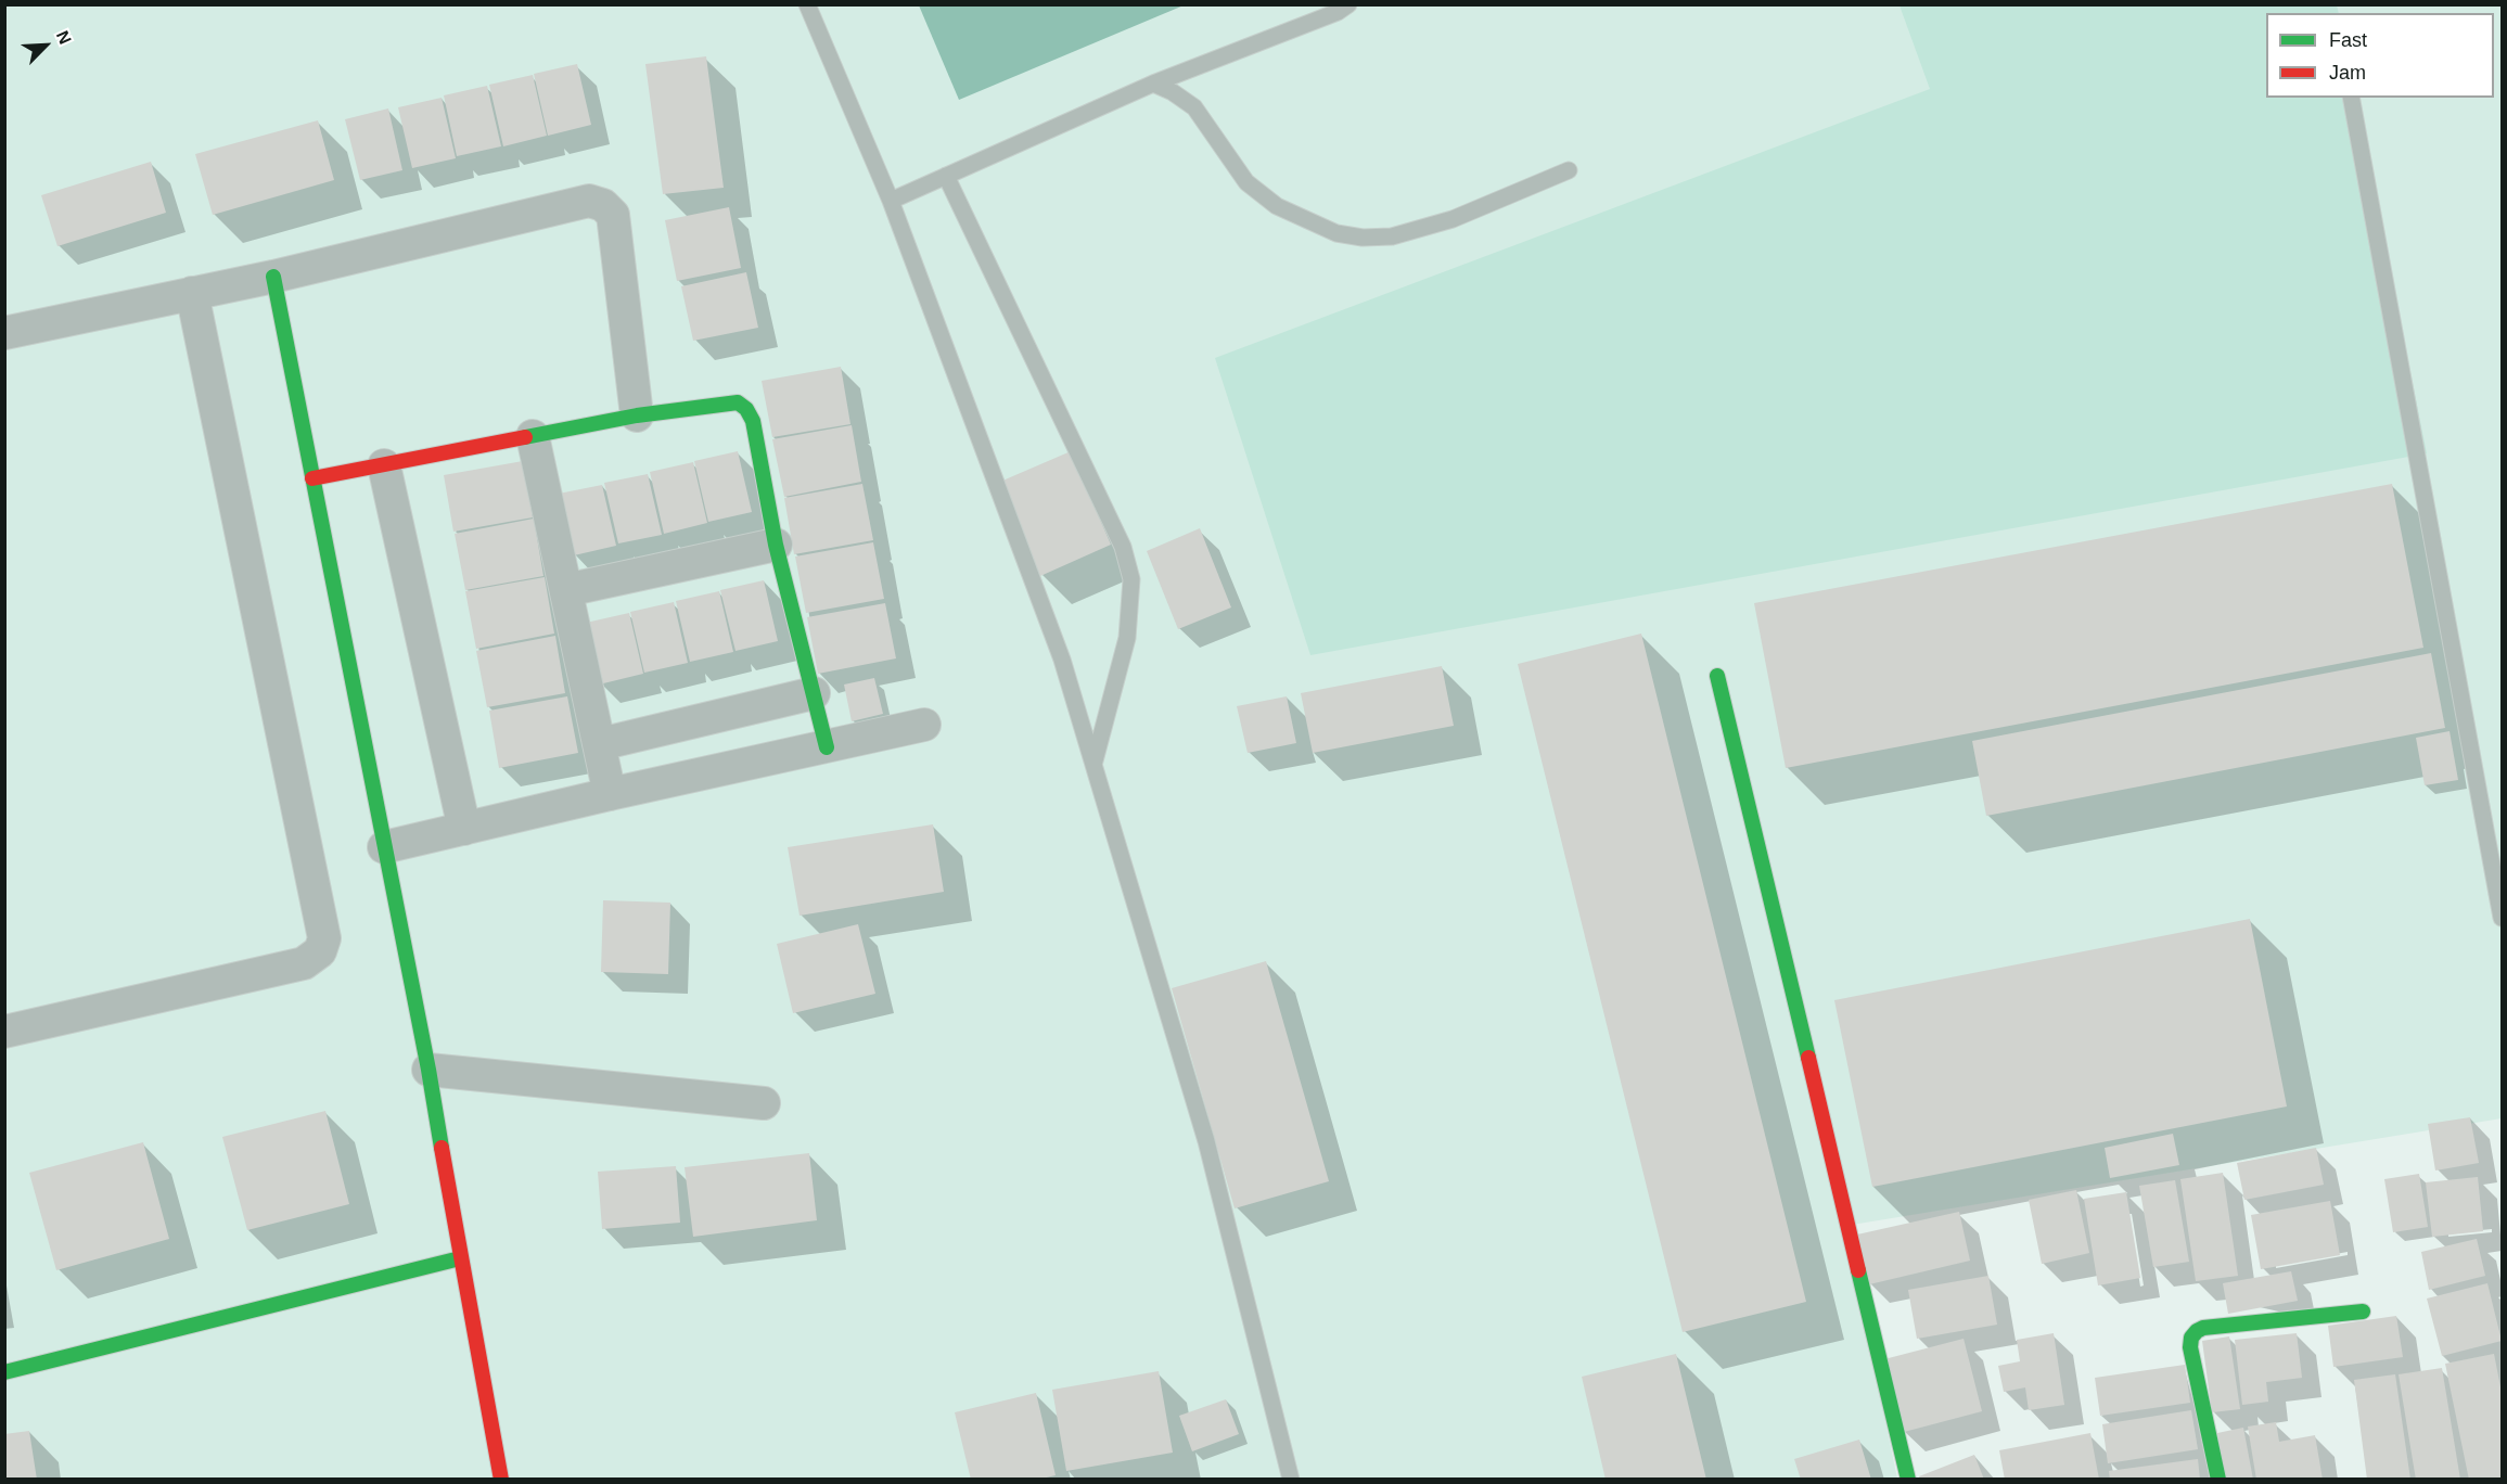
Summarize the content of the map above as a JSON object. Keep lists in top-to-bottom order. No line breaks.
{"legend":["Fast","Jam"],"north":"top right"}
